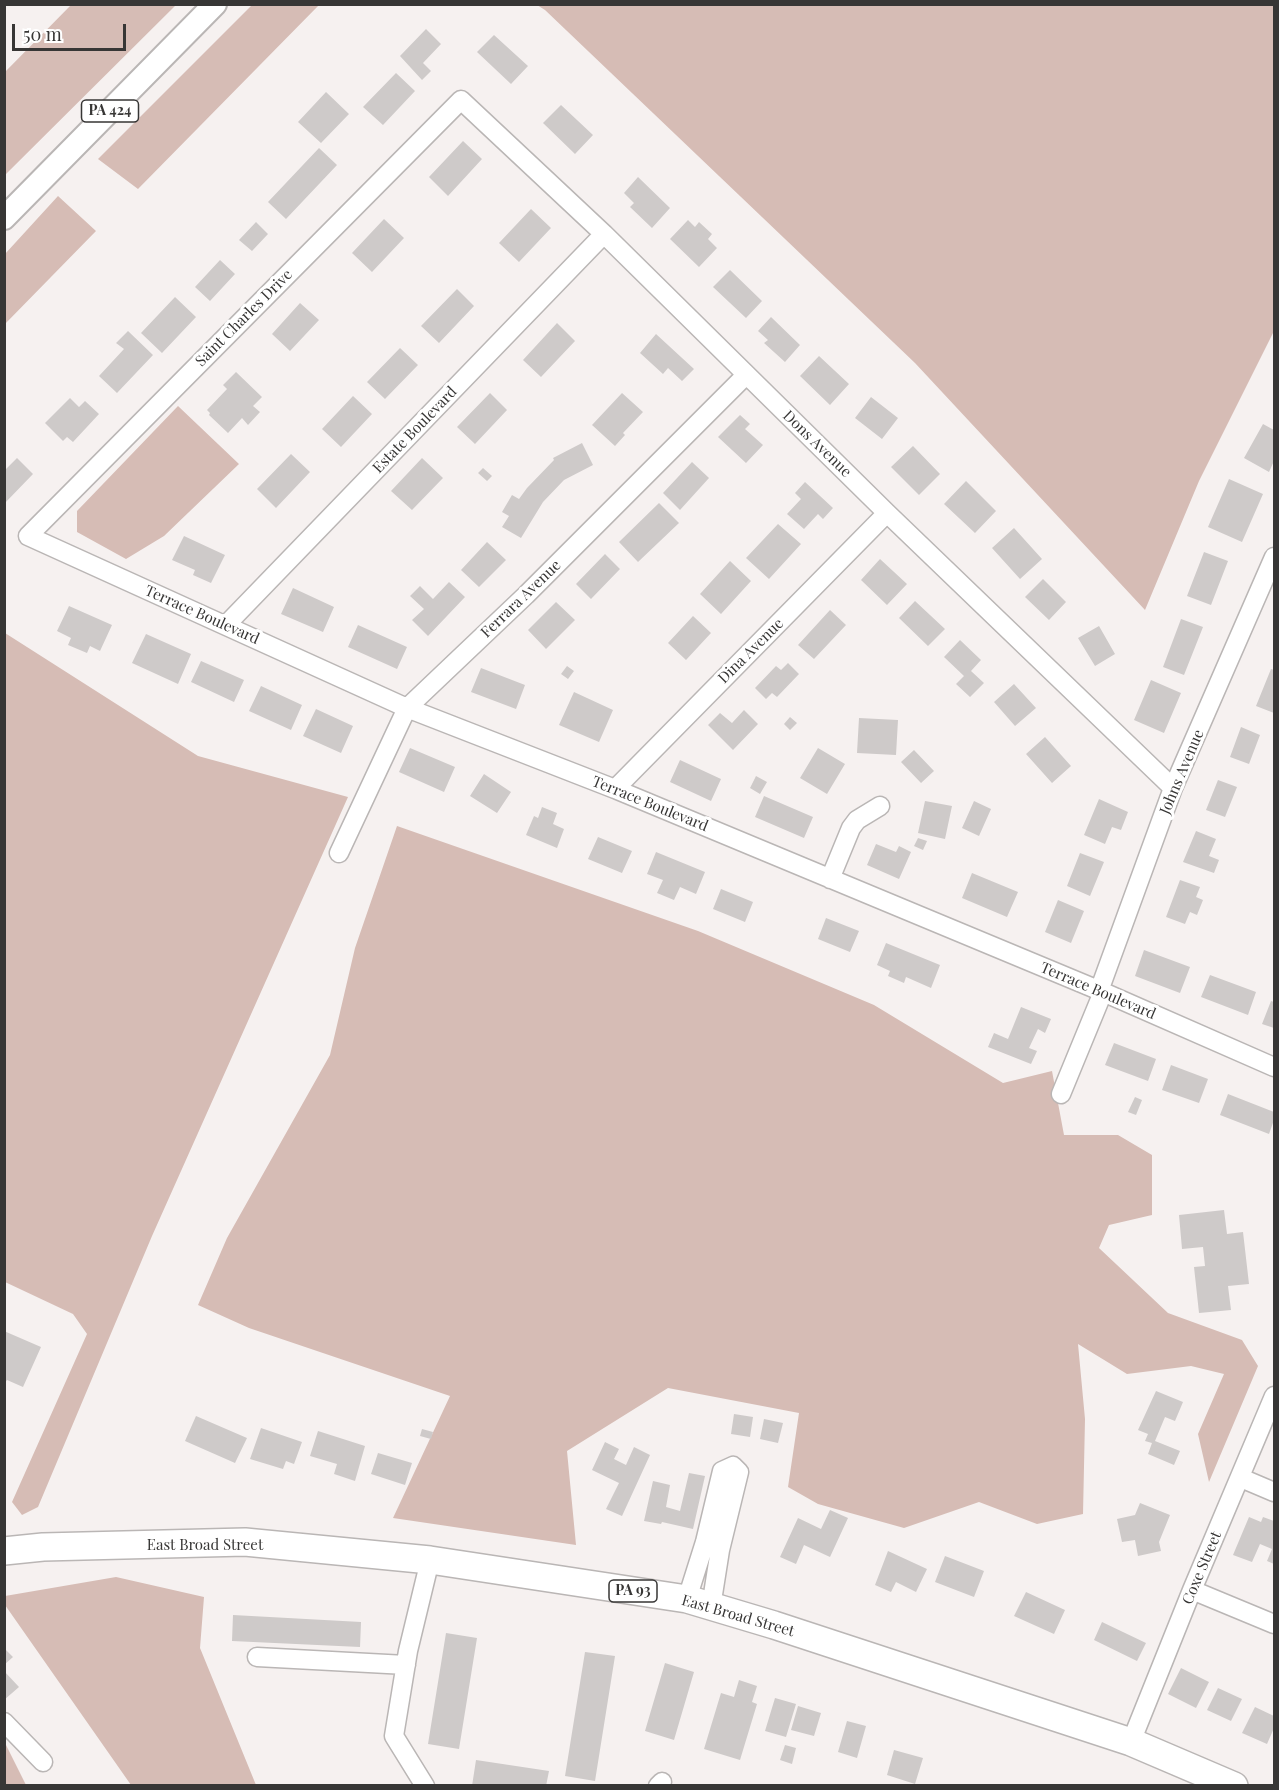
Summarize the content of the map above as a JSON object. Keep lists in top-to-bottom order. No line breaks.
{"streets":{"highway":["East Broad Street","PA 93"],"main road":["PA 424"],"street":["Saint Charles Drive","Estate Boulevard","Dons Avenue","Ferrara Avenue","Terrace Boulevard","Dina Avenue","Johns Avenue","Coxe Street"]},"crossings":[["Saint Charles Drive","Dons Avenue"],["Saint Charles Drive","Terrace Boulevard"],["Estate Boulevard","Dons Avenue"],["Estate Boulevard","Terrace Boulevard"],["Dons Avenue","Ferrara Avenue"],["Dons Avenue","Dina Avenue"],["Dons Avenue","Johns Avenue"],["Ferrara Avenue","Terrace Boulevard"],["Terrace Boulevard","Dina Avenue"],["Terrace Boulevard","Johns Avenue"],["East Broad Street","Coxe Street"]],"scale_bar":"50 m"}
